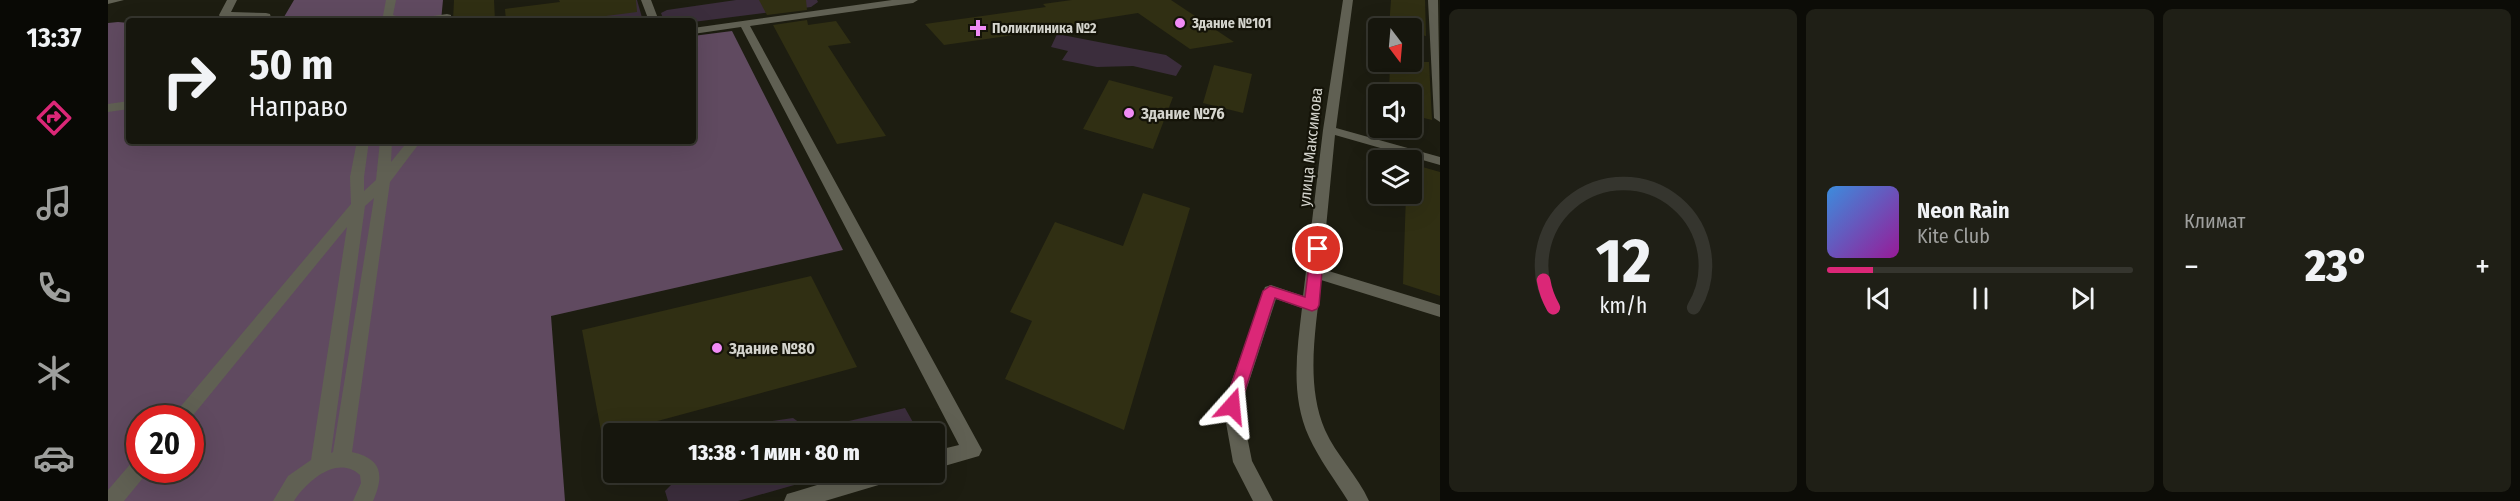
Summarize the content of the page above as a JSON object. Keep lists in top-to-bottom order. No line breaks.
{"streets":{"street":["улица Максимова"]},"places":{"other":["Здание №101","Здание №76","Здание №80"],"health":["Поликлиника №2"]},"north":"bottom","page":{"tabs":"13:37","tile":"Климат","turn":["50 m","Направо"],"song":["Neon Rain","Kite Club"],"heat":["−","23°","+"],"limit":"20","trip":"13:38 · 1 мин · 80 m","gauge":["12","km/h"]}}
